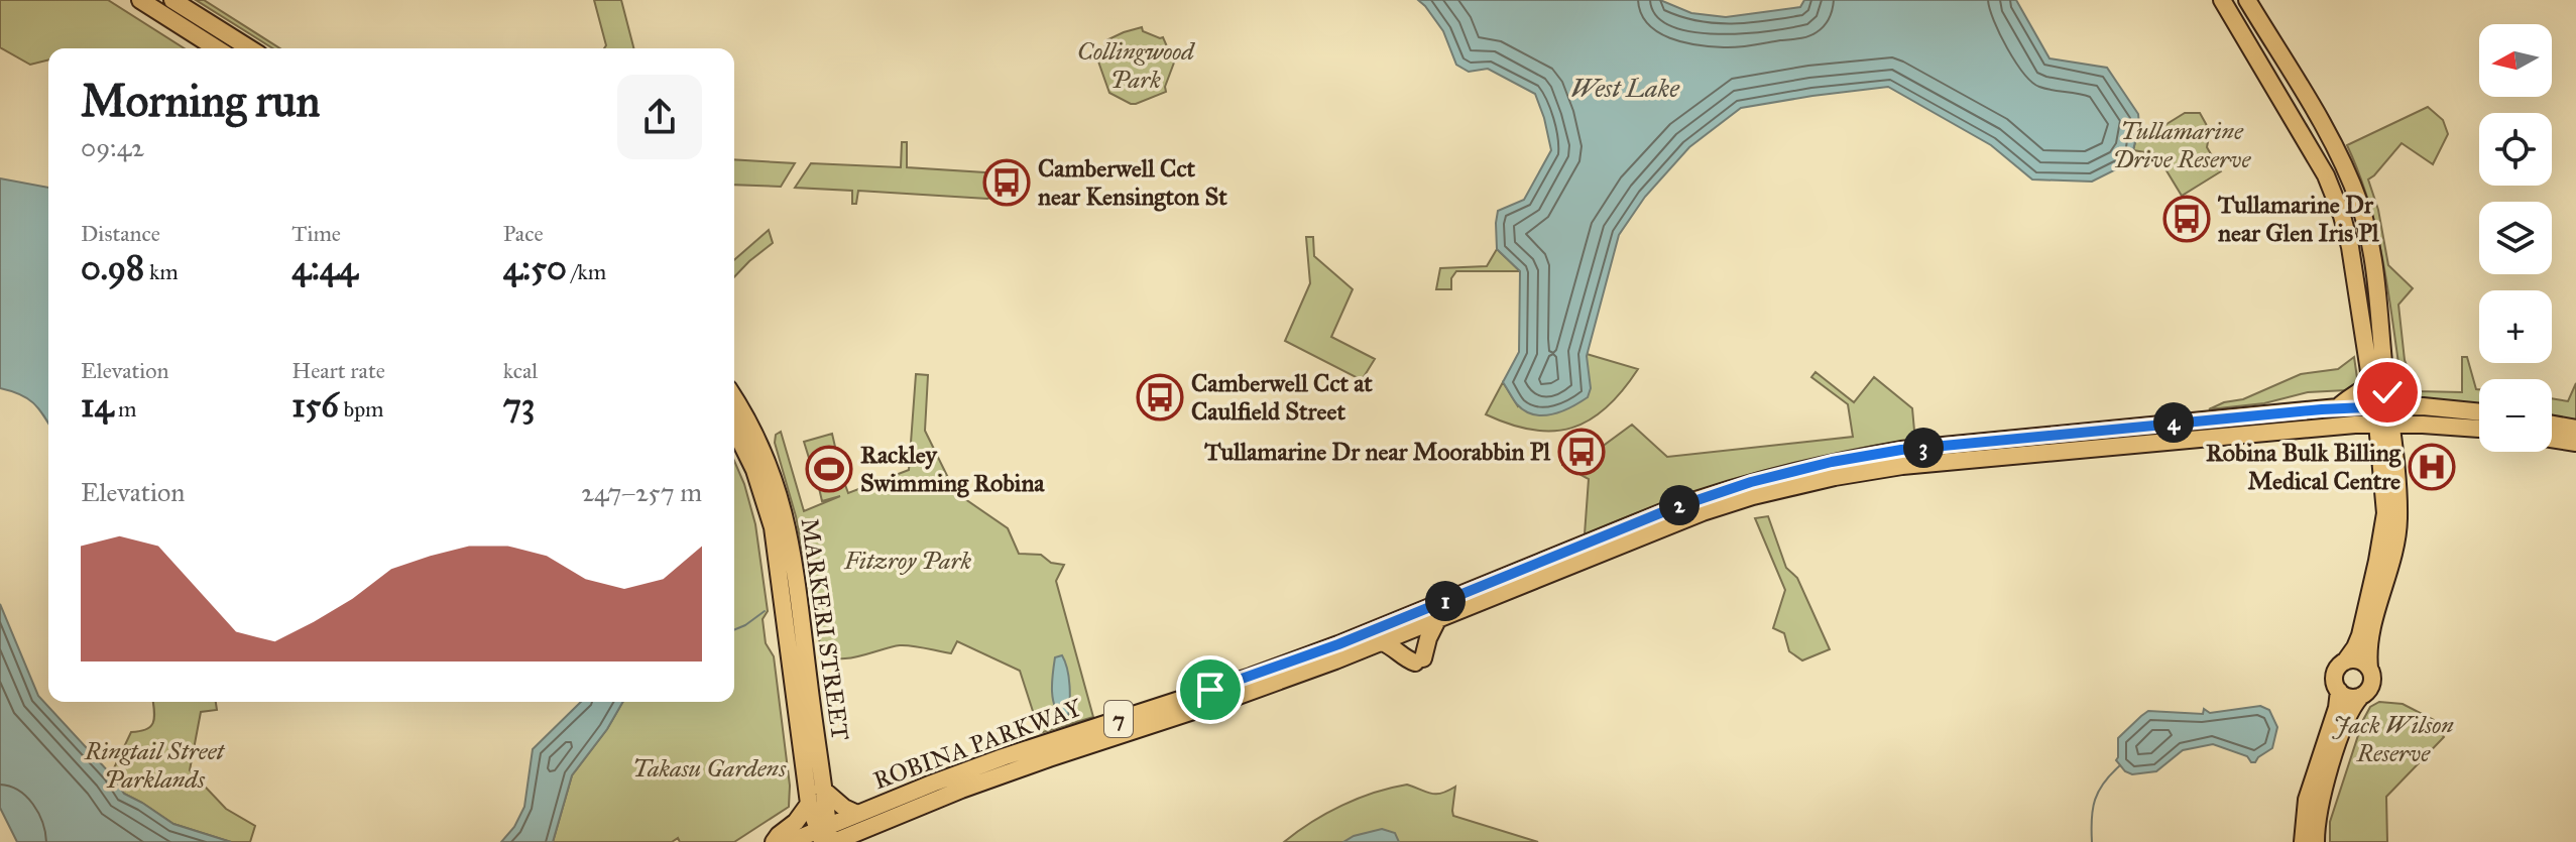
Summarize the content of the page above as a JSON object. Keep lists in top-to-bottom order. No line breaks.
{"streets":{"main road":["MARKERI STREET","7","ROBINA PARKWAY"]},"crossings":[["MARKERI STREET","ROBINA PARKWAY"]],"water":["West Lake"],"parks":["Collingwood Park","Tullamarine Drive Reserve","Fitzroy Park","Jack Wilson Reserve","Ringtail Street Parklands","Takasu Gardens"],"places":{"bus stop":["Camberwell Cct near Kensington St","Tullamarine Dr near Glen Iris Pl","Camberwell Cct at Caulfield Street","Tullamarine Dr near Moorabbin Pl"],"hospital":["Robina Bulk Billing Medical Centre"],"sports":["Rackley Swimming Robina"]},"north":"left","page":{"map_buttons":["+","−"],"heading":["Morning run","09:42"],"stats":[["Distance","0.98 km"],["Time","4:44"],["Pace","4:50 /km"],["Elevation","14 m"],["Heart rate","156 bpm"],["kcal","73"]],"pins":["4","3","2","1"],"chart":["Elevation","247–257 m"]}}
